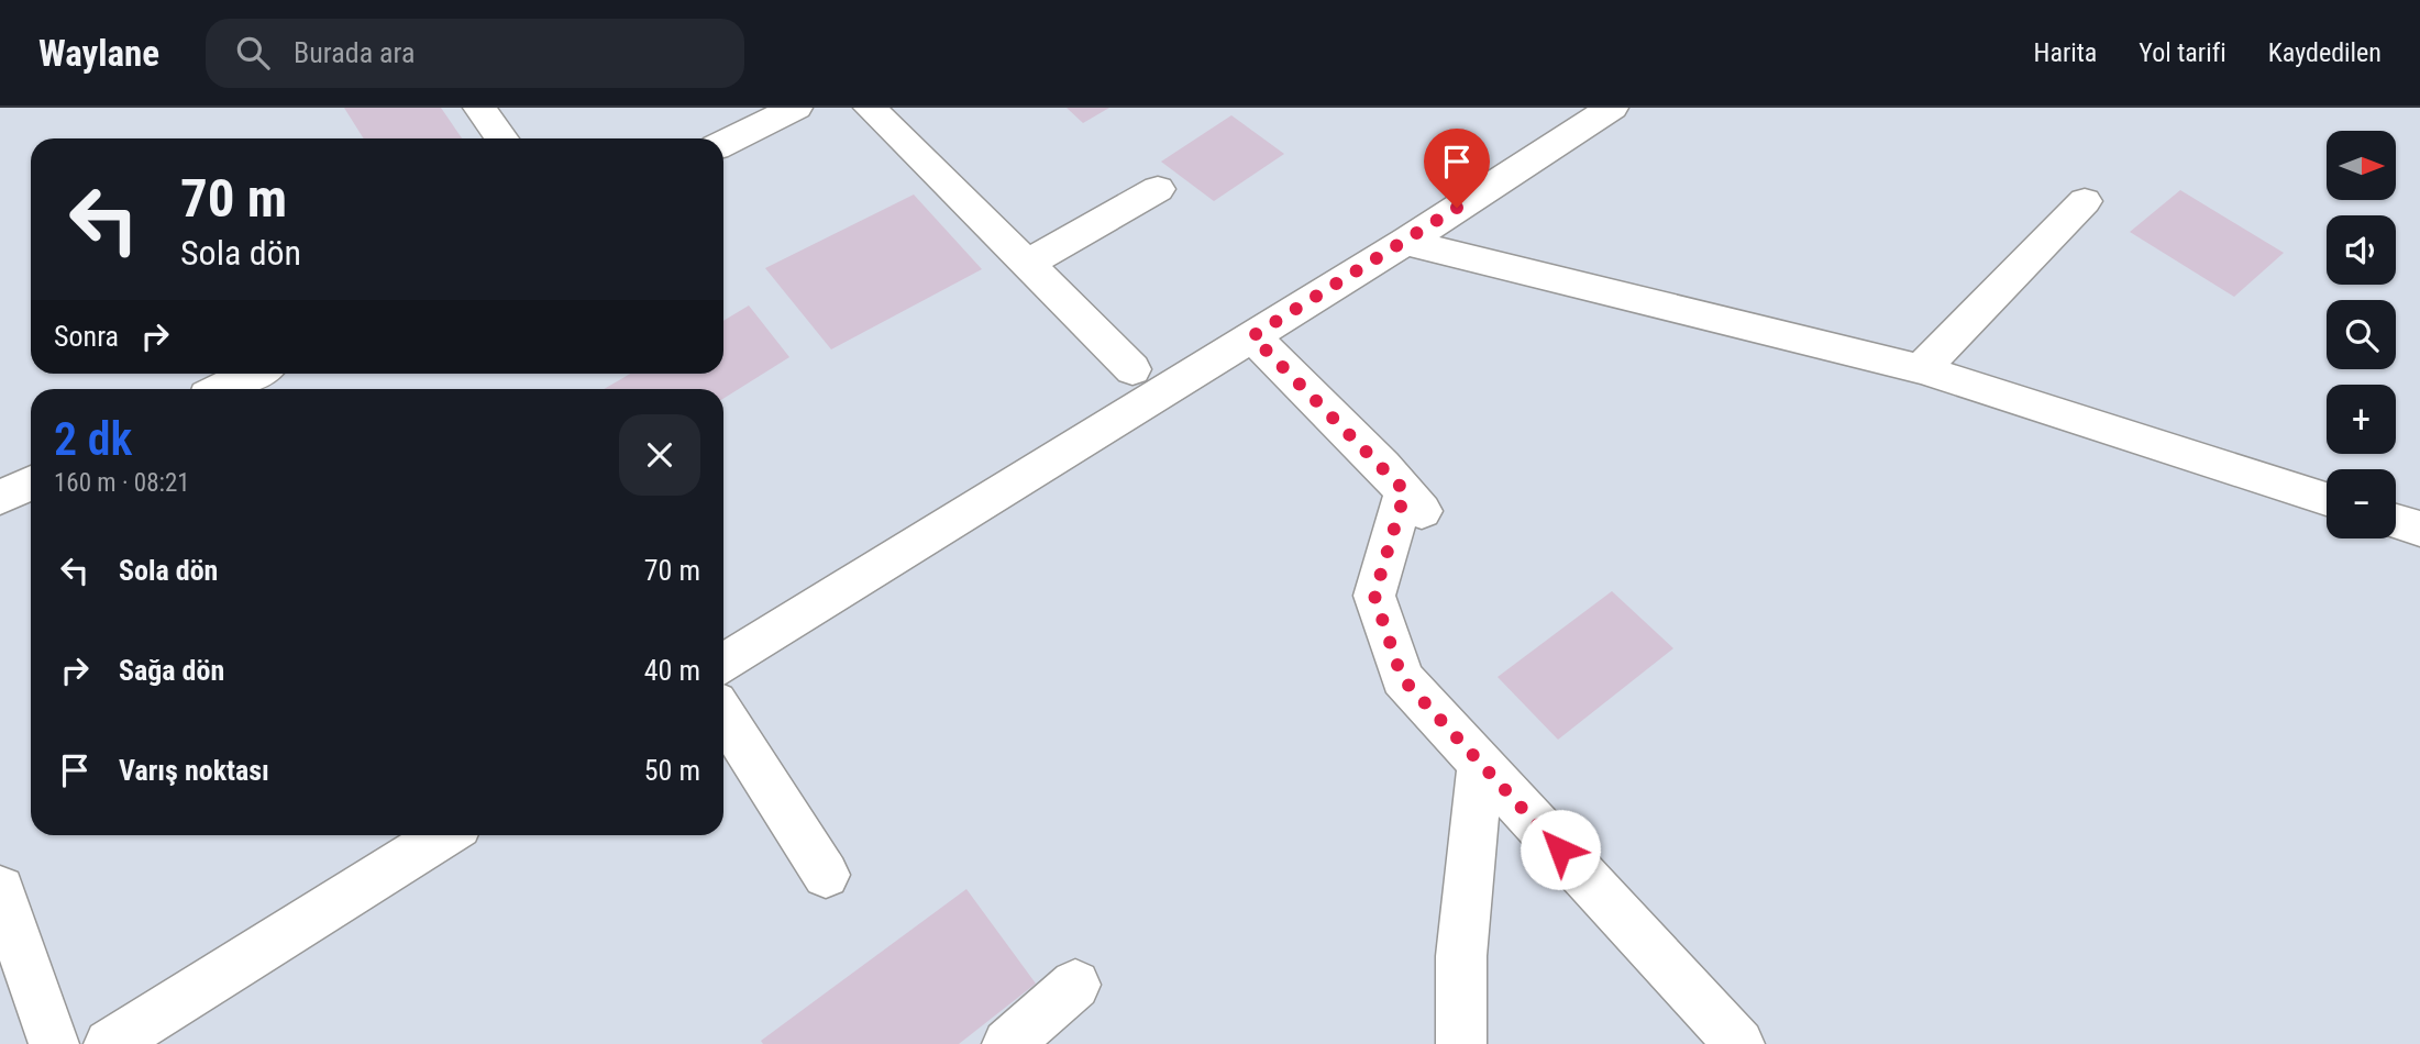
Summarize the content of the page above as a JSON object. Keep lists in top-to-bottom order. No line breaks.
{"north":"right","page":{"header":"Waylane","search":"Burada ara","nav":["Harita","Yol tarifi","Kaydedilen"],"map_buttons":["+","−"],"turn":["70 m","Sola dön"],"then":"Sonra","heading":["2 dk","160 m · 08:21"],"list":[{"name":"Sola dön","value":"70 m"},{"name":"Sağa dön","value":"40 m"},{"name":"Varış noktası","value":"50 m"}]}}
